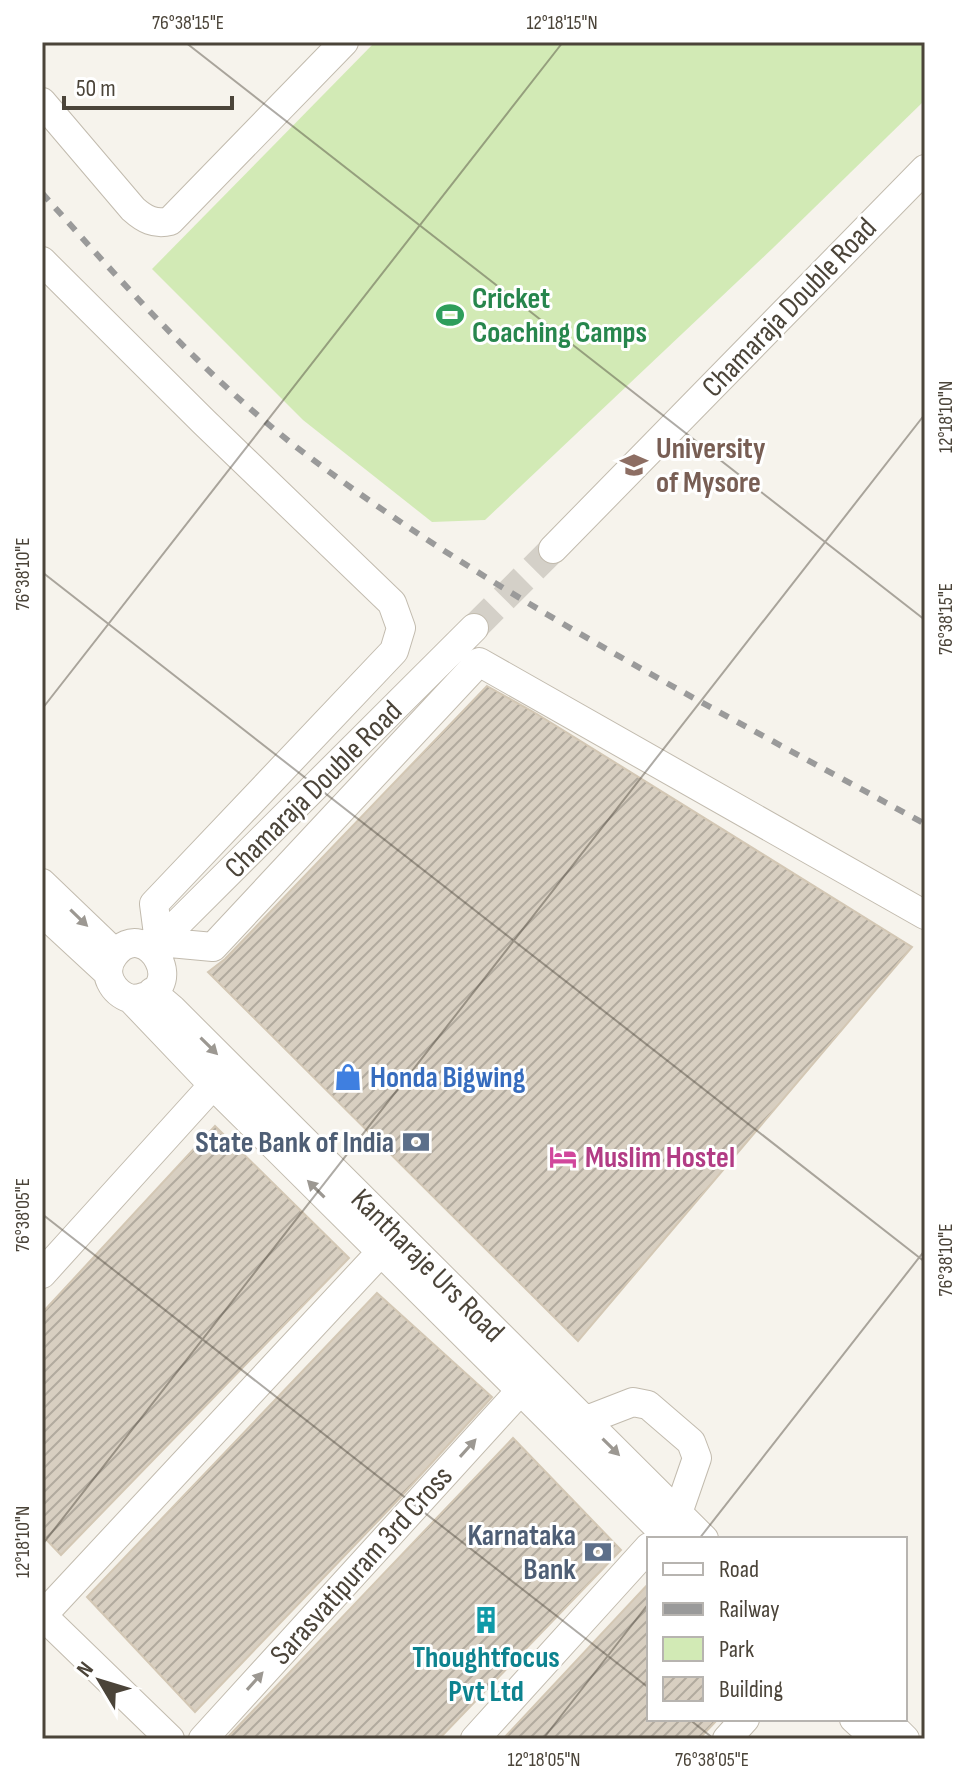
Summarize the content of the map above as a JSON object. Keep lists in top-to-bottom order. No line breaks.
{"streets":{"street":["Chamaraja Double Road","Kantharaje Urs Road","Sarasvatipuram 3rd Cross"]},"crossings":[["Chamaraja Double Road","Kantharaje Urs Road"],["Kantharaje Urs Road","Sarasvatipuram 3rd Cross"]],"places":{"sports":["Cricket Coaching Camps"],"school or university":["University of Mysore"],"shop":["Honda Bigwing"],"bank":["State Bank of India","Karnataka Bank"],"hotel":["Muslim Hostel"],"building":["Thoughtfocus Pvt Ltd"]},"legend":["Road","Railway","Park","Building"],"scale_bar":"50 m","north":"top left","coordinates":["76°38'15\"E","12°18'15\"N","12°18'10\"N","76°38'10\"E","76°38'05\"E","12°18'05\"N"]}
